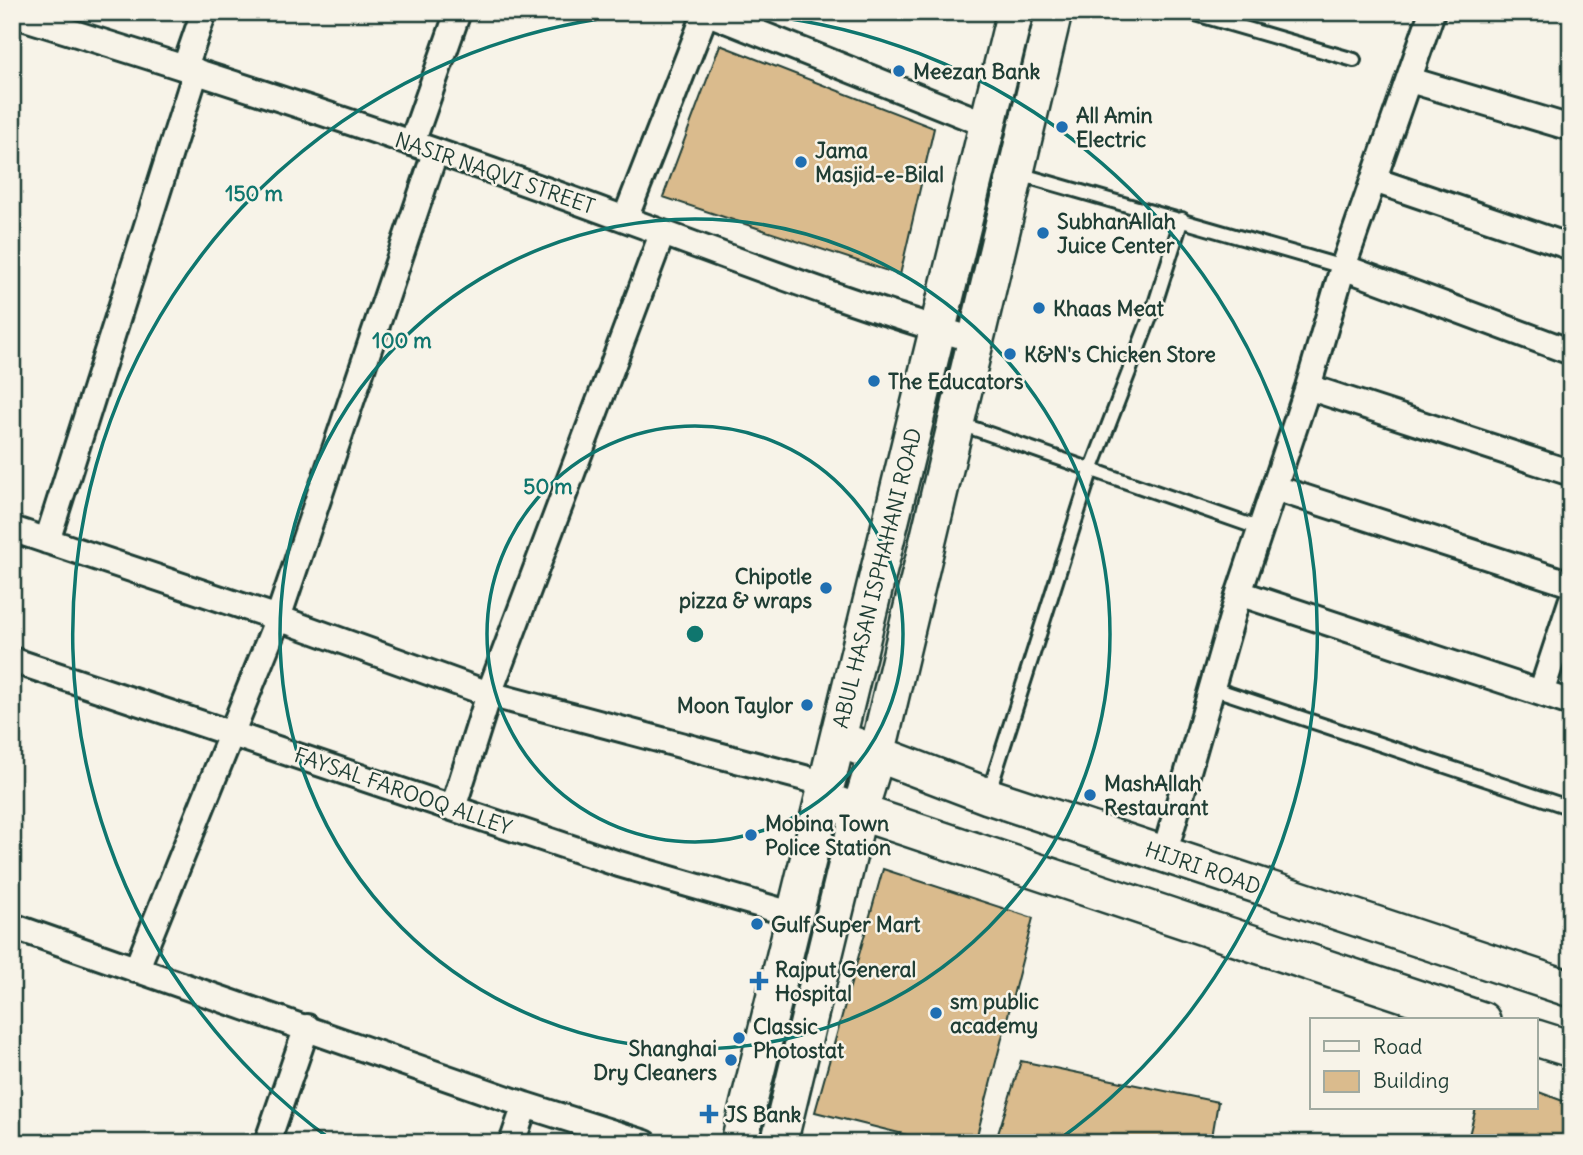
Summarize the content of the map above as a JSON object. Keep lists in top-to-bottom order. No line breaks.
{"streets":{"main road":["ABUL HASAN ISPHAHANI ROAD","HIJRI ROAD"],"street":["NASIR NAQVI STREET","FAYSAL FAROOQ ALLEY"]},"crossings":[["NASIR NAQVI STREET","ABUL HASAN ISPHAHANI ROAD"],["ABUL HASAN ISPHAHANI ROAD","FAYSAL FAROOQ ALLEY"],["ABUL HASAN ISPHAHANI ROAD","HIJRI ROAD"]],"places":{"other":["Meezan Bank","All Amin Electric","Jama Masjid-e-Bilal","SubhanAllah Juice Center","Khaas Meat","K&N's Chicken Store","The Educators","Chipotle pizza & wraps","Moon Taylor","MashAllah Restaurant","Mobina Town Police Station","Gulf Super Mart","sm public academy","Classic Photostat","Shanghai Dry Cleaners"],"health":["Rajput General Hospital","JS Bank"]},"legend":["Road","Building"],"rings":["150 m","100 m","50 m"]}
